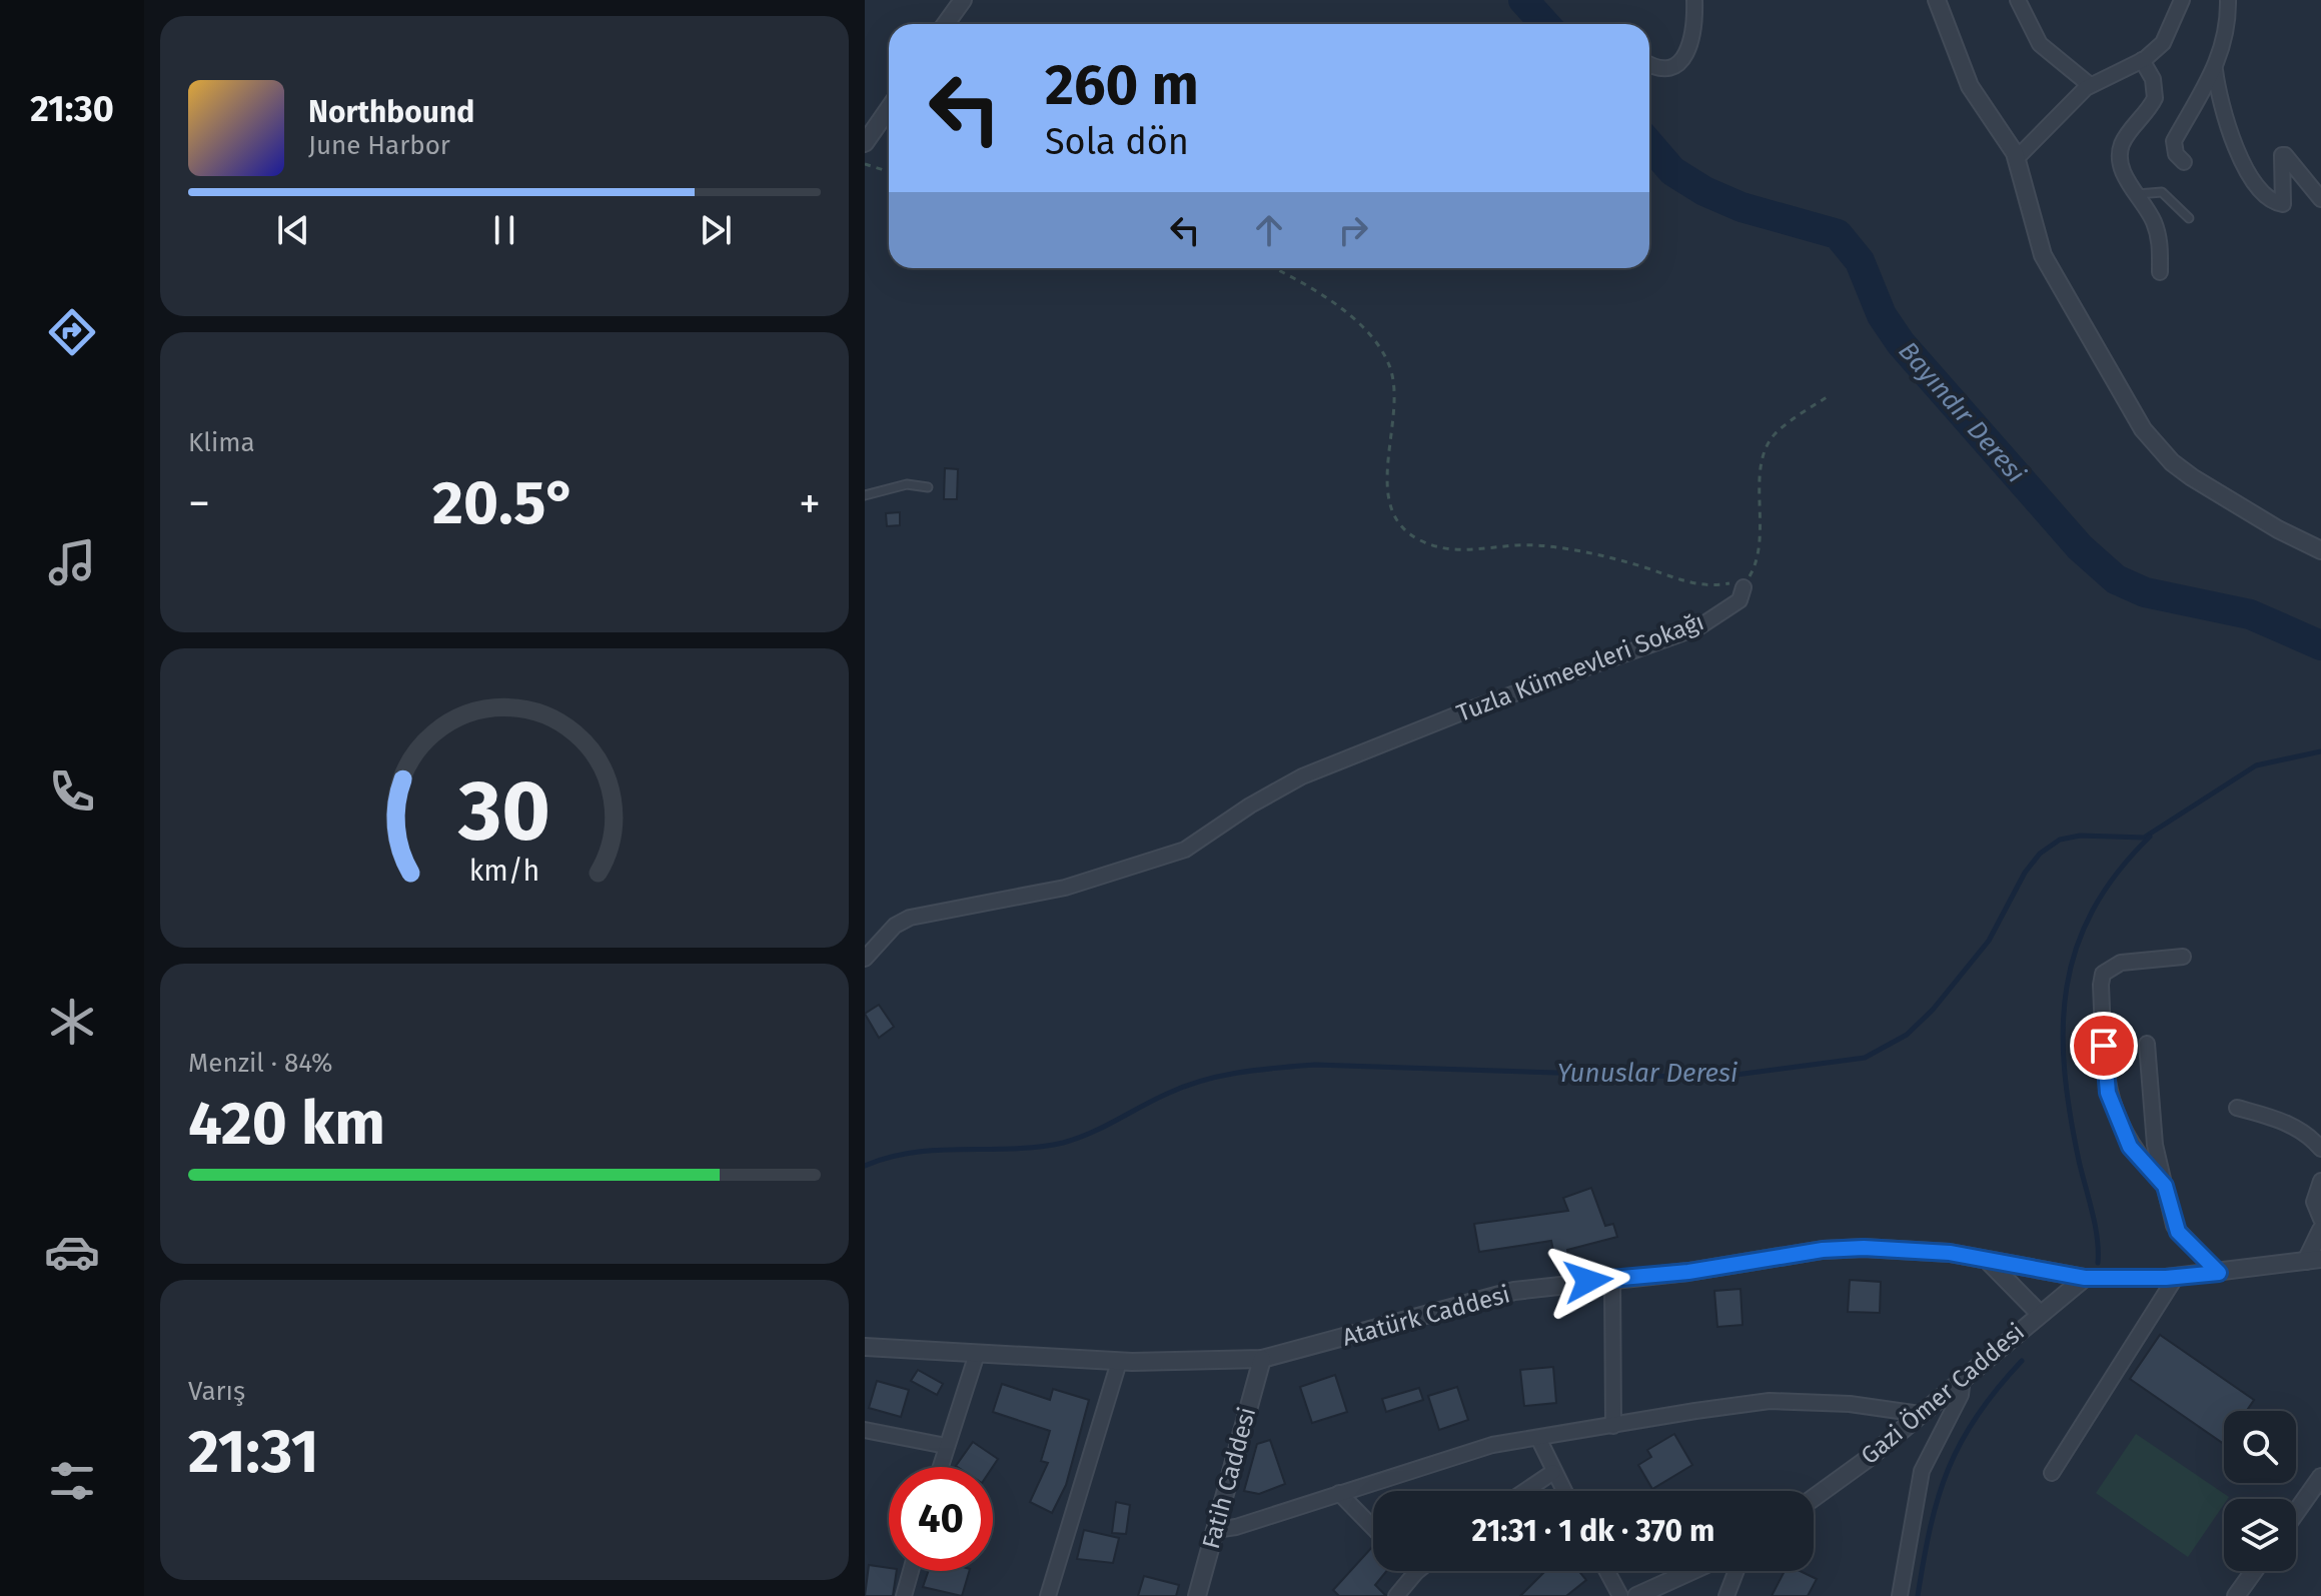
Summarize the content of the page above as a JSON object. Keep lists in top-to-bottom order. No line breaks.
{"streets":{"street":["Tuzla Kümeevleri Sokağı","Atatürk Caddesi","Gazi Ömer Caddesi","Fatih Caddesi"]},"crossings":[["Atatürk Caddesi","Gazi Ömer Caddesi"],["Atatürk Caddesi","Fatih Caddesi"]],"water":["Bayındır Deresi","Yunuslar Deresi"],"page":{"tabs":"21:30","turn":["260 m","Sola dön"],"song":["Northbound","June Harbor"],"tile":["Klima",["Menzil · 84%","420 km"],["Varış","21:31"]],"heat":["−","20.5°","+"],"limit":"40","trip":"21:31 · 1 dk · 370 m","gauge":["30","km/h"]}}
